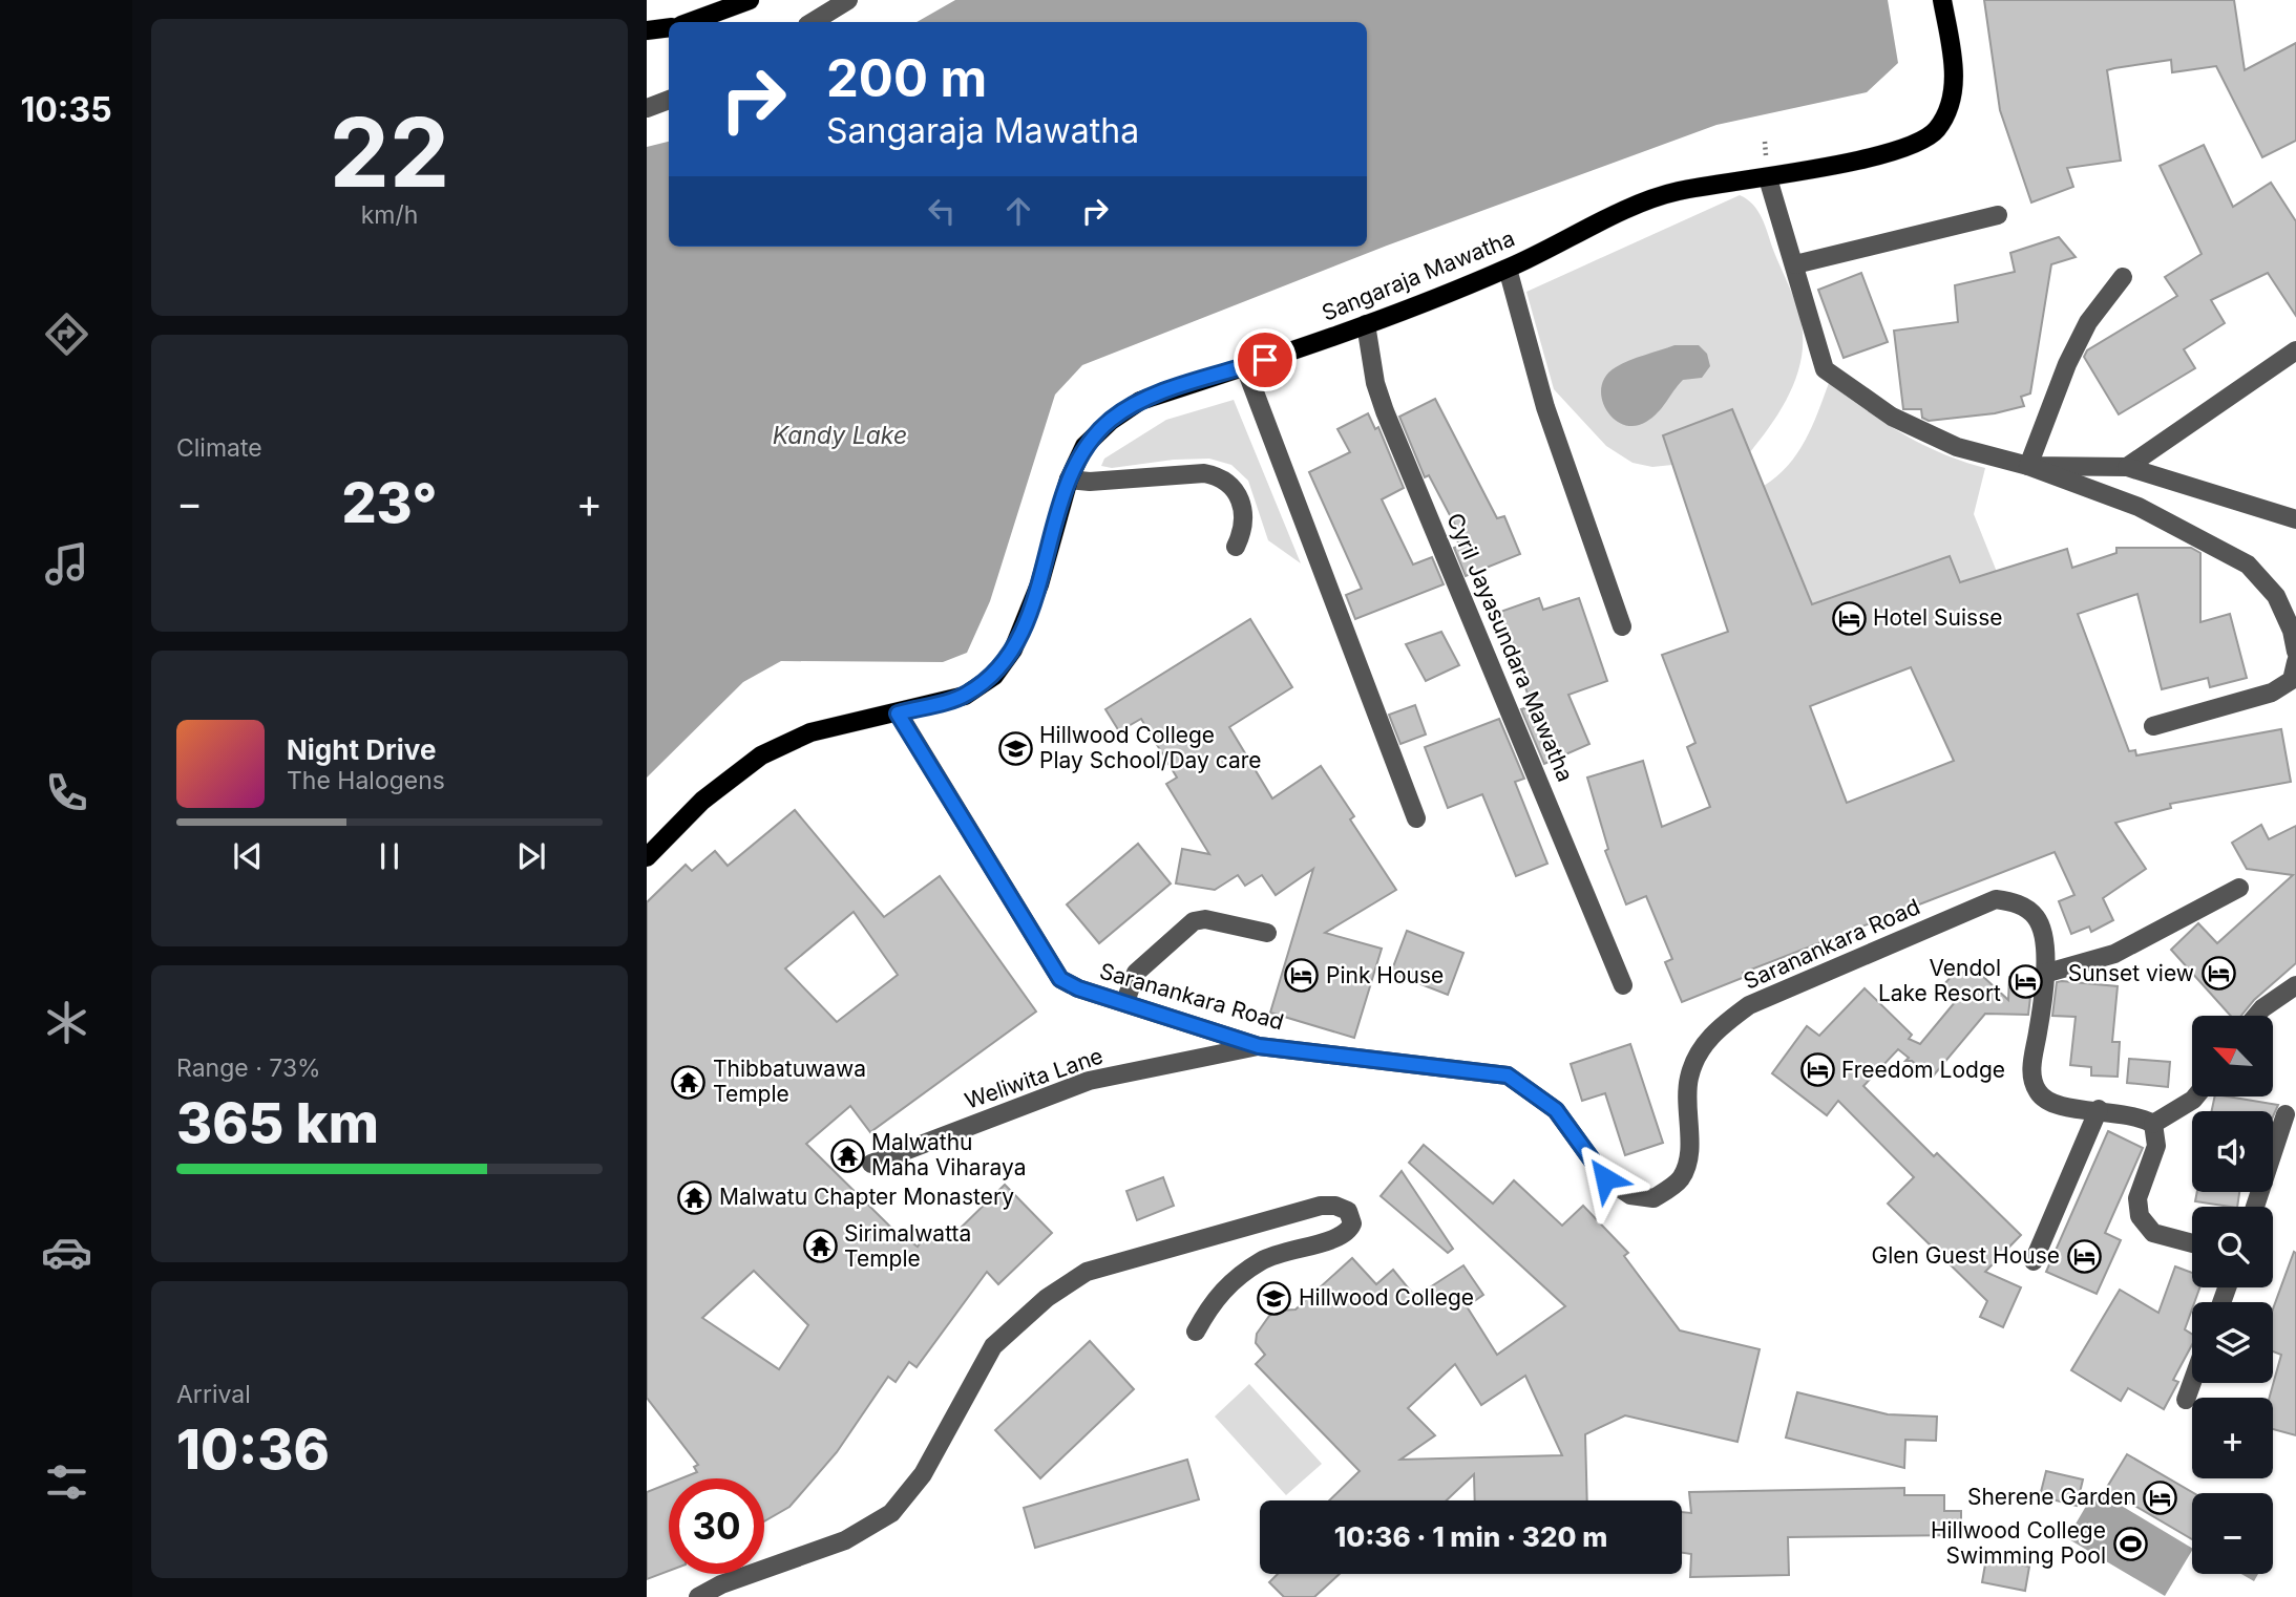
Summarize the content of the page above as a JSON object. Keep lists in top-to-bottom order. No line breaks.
{"streets":{"main road":["Sangaraja Mawatha"],"street":["Cyril Jayasundara Mawatha","Saranankara Road","Weliwita Lane"]},"crossings":[["Sangaraja Mawatha","Cyril Jayasundara Mawatha"],["Sangaraja Mawatha","Saranankara Road"],["Saranankara Road","Weliwita Lane"]],"water":["Kandy Lake"],"places":{"hotel":["Hotel Suisse","Sunset view","Pink House","Vendol Lake Resort","Freedom Lodge","Glen Guest House","Sherene Garden"],"school or university":["Hillwood College Play School/Day care","Hillwood College"],"temple":["Thibbatuwawa Temple","Malwathu Maha Viharaya","Malwatu Chapter Monastery","Sirimalwatta Temple"],"sports":["Hillwood College Swimming Pool"]},"north":"top left","page":{"tabs":"10:35","tile":[["22","km/h"],"Climate",["Range · 73%","365 km"],["Arrival","10:36"]],"turn":["200 m","Sangaraja Mawatha"],"heat":["−","23°","+"],"song":["Night Drive","The Halogens"],"map_buttons":["+","−"],"limit":"30","trip":"10:36 · 1 min · 320 m"}}
